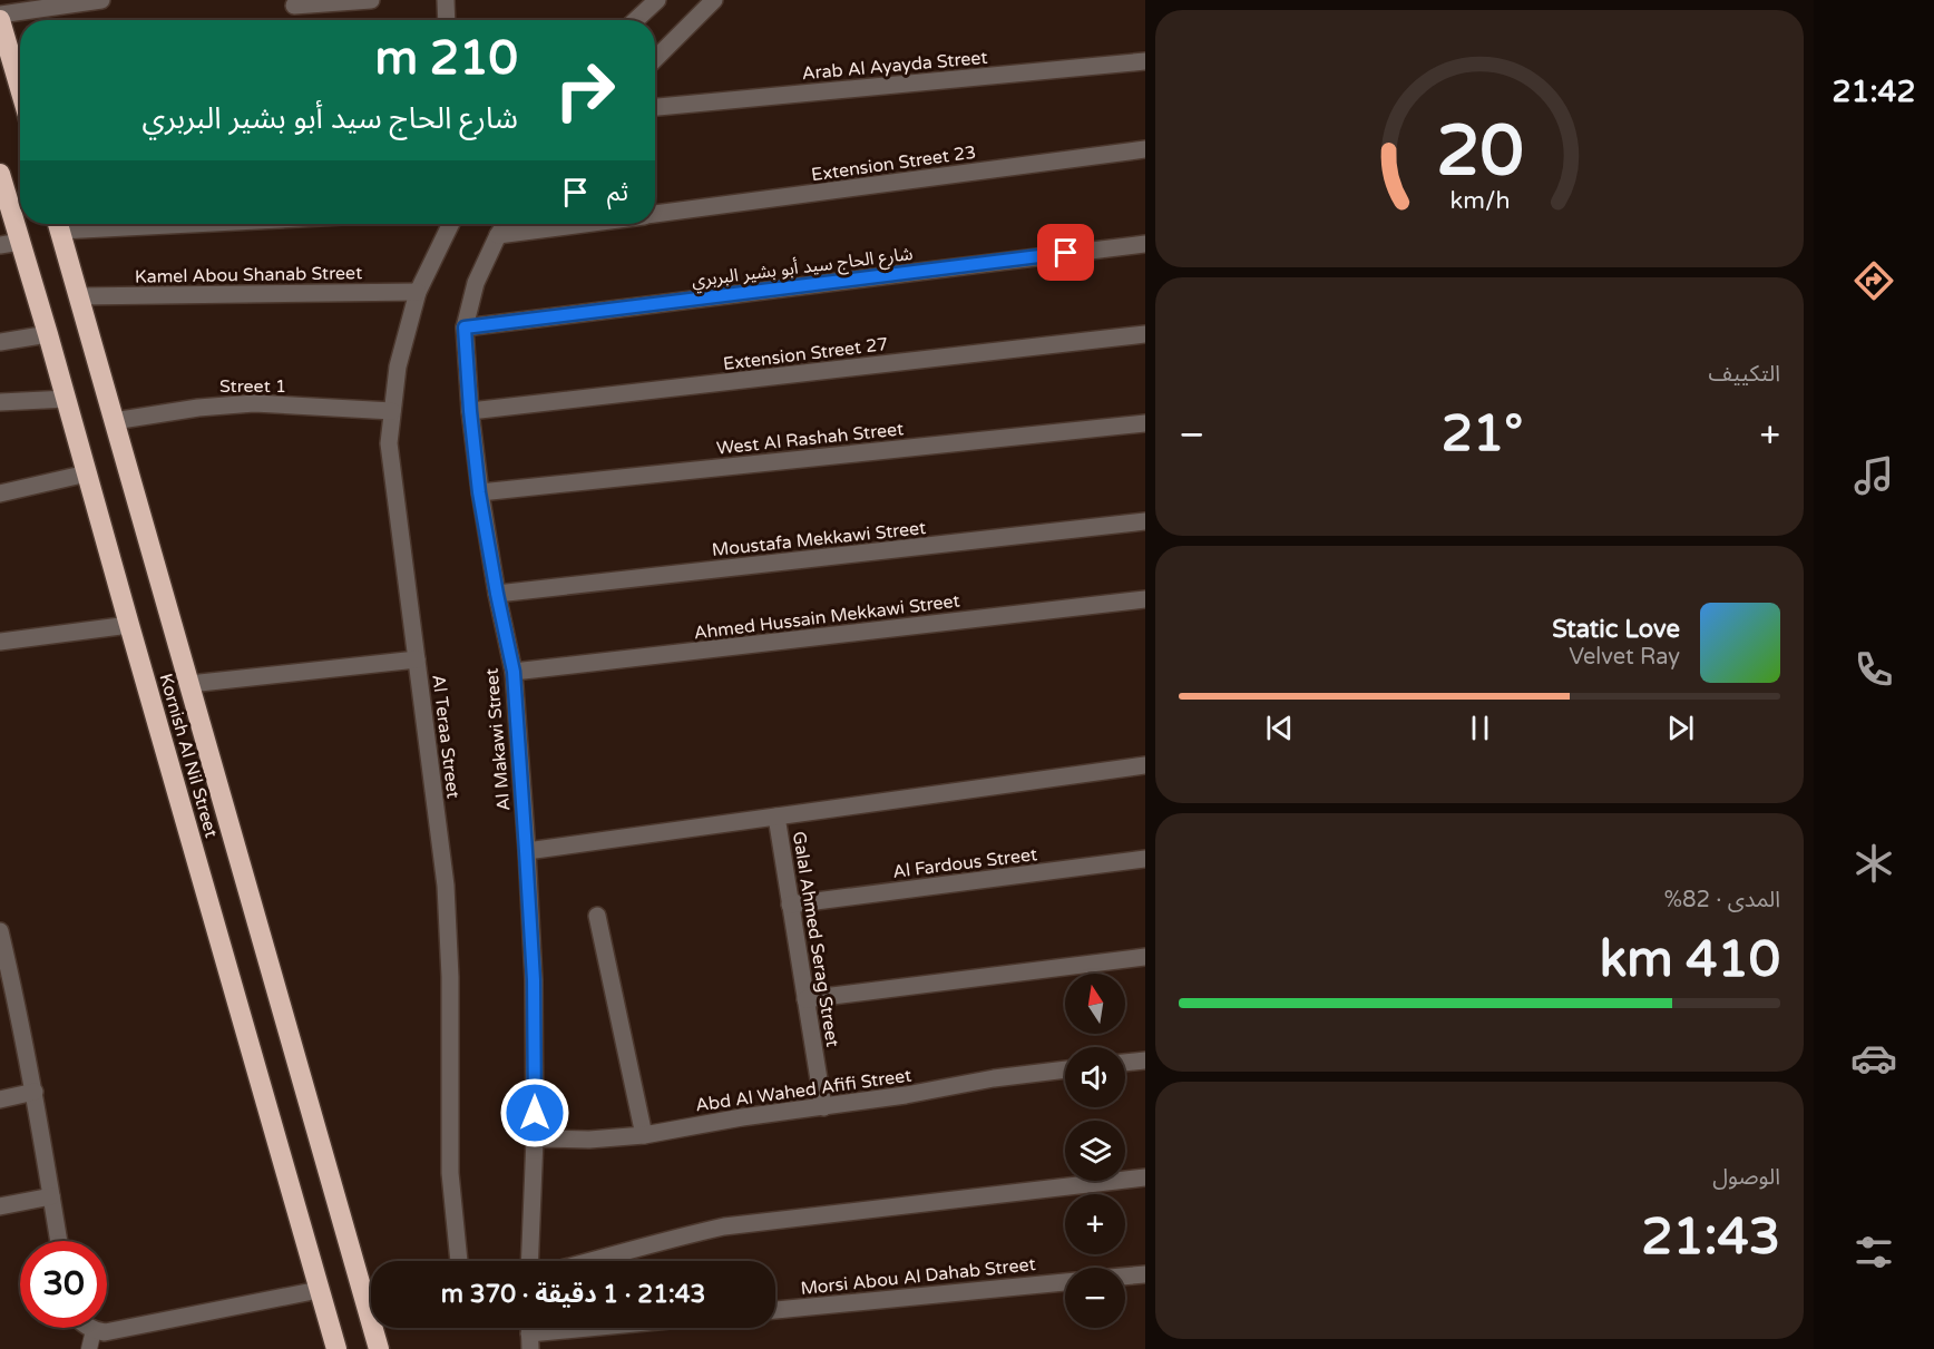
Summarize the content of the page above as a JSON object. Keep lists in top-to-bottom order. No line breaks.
{"streets":{"highway":["Kornish Al Nil Street"],"street":["Arab Al Ayayda Street","Extension Street 23","شارع الحاج سيد أبو بشير البربري","Kamel Abou Shanab Street","Extension Street 27","Street 1","West Al Rashah Street","Moustafa Mekkawi Street","Ahmed Hussain Mekkawi Street","Al Teraa Street","Al Makawi Street","Al Fardous Street","Galal Ahmed Serag Street","Abd Al Wahed Afifi Street","Morsi Abou Al Dahab Street"]},"crossings":[["Extension Street 23","Al Makawi Street"],["شارع الحاج سيد أبو بشير البربري","Al Makawi Street"],["Kamel Abou Shanab Street","Al Teraa Street"],["Kamel Abou Shanab Street","Kornish Al Nil Street"],["Extension Street 27","Al Makawi Street"],["Street 1","Al Teraa Street"],["Street 1","Kornish Al Nil Street"],["West Al Rashah Street","Al Makawi Street"],["Moustafa Mekkawi Street","Al Makawi Street"],["Ahmed Hussain Mekkawi Street","Al Makawi Street"],["Al Makawi Street","Abd Al Wahed Afifi Street"],["Al Fardous Street","Galal Ahmed Serag Street"],["Galal Ahmed Serag Street","Abd Al Wahed Afifi Street"]],"north":"top","page":{"tabs":"21:42","turn":["210 m","شارع الحاج سيد أبو بشير البربري"],"then":"ثم","tile":["التكييف",["المدى · 82%","410 km"],["الوصول","21:43"]],"heat":["−","21°","+"],"song":["Static Love","Velvet Ray"],"map_buttons":["+","−"],"limit":"30","trip":"21:43 · 1 دقيقة · 370 m","gauge":["20","km/h"]}}
